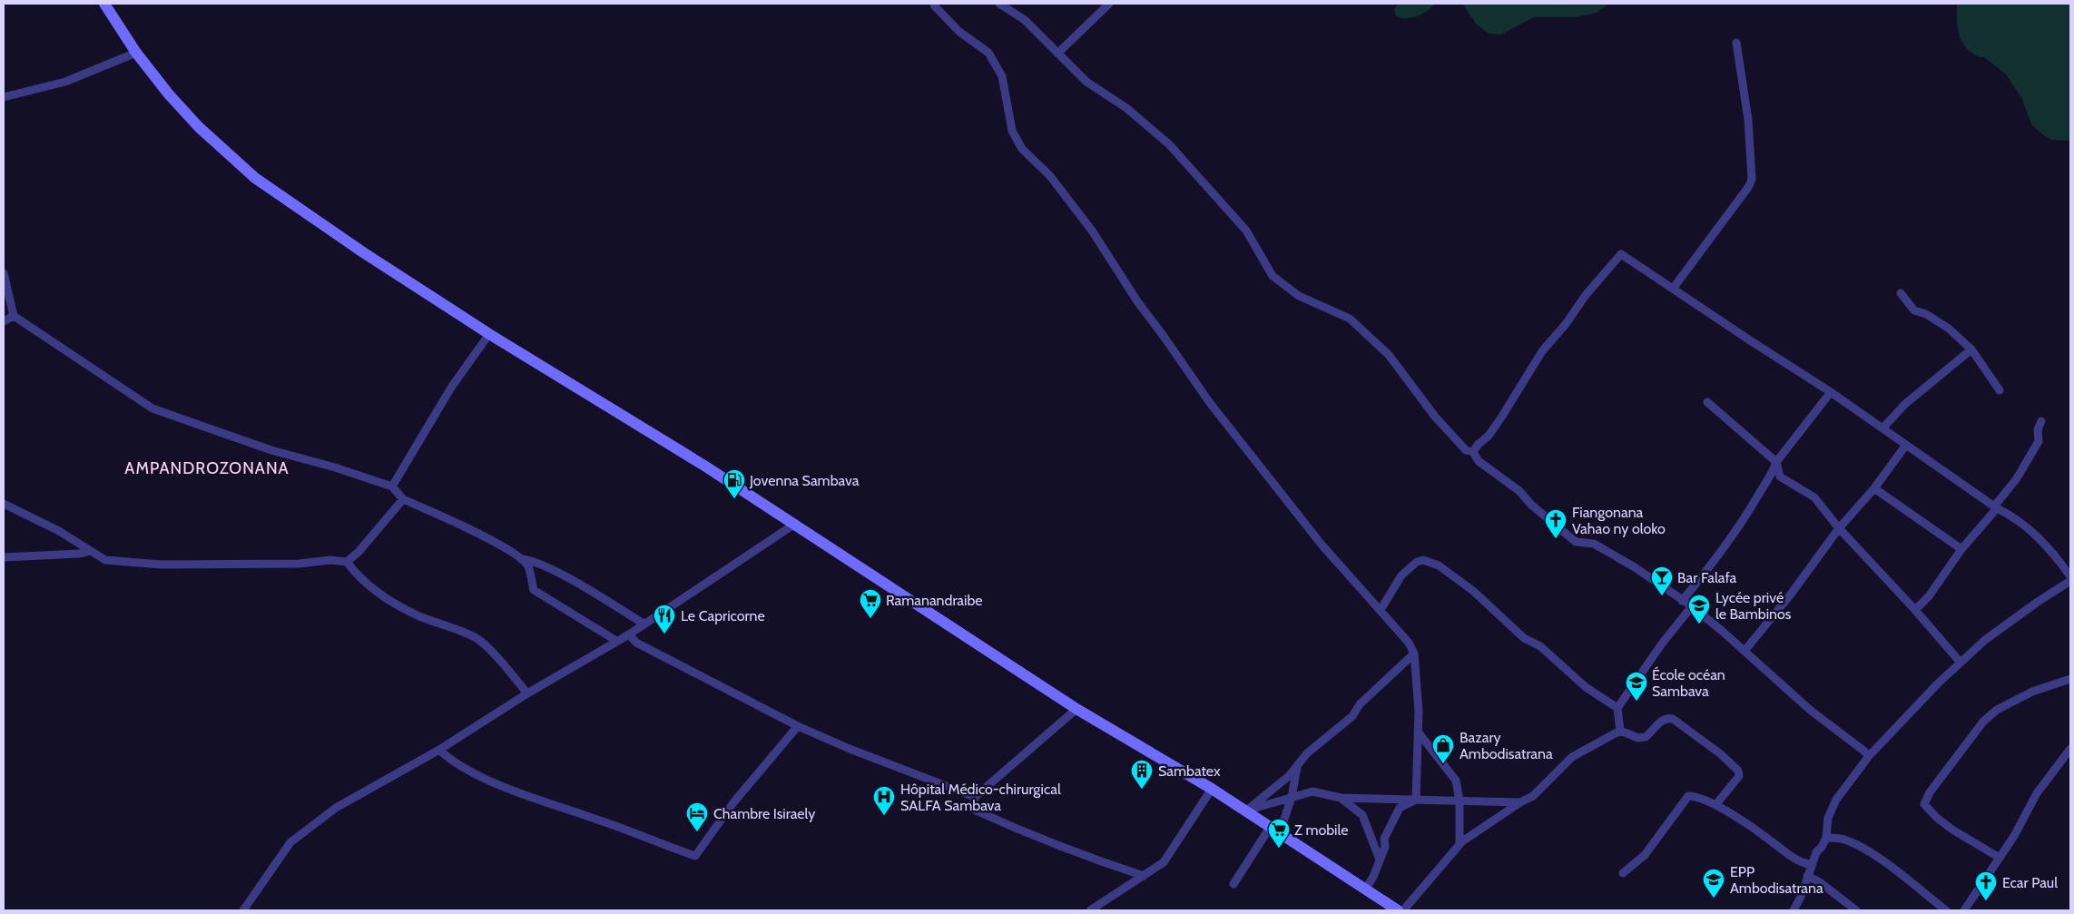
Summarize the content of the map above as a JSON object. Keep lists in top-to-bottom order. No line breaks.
{"districts":["AMPANDROZONANA"],"places":{"fuel station":["Jovenna Sambava"],"church":["Fiangonana Vahao ny oloko","Ecar Paul"],"bar":["Bar Falafa"],"supermarket":["Ramanandraibe","Z mobile"],"school or university":["Lycée privé le Bambinos","École océan Sambava","EPP Ambodisatrana"],"restaurant":["Le Capricorne"],"shop":["Bazary Ambodisatrana"],"building":["Sambatex"],"hospital":["Hôpital Médico-chirurgical SALFA Sambava"],"hotel":["Chambre Isiraely"]}}
